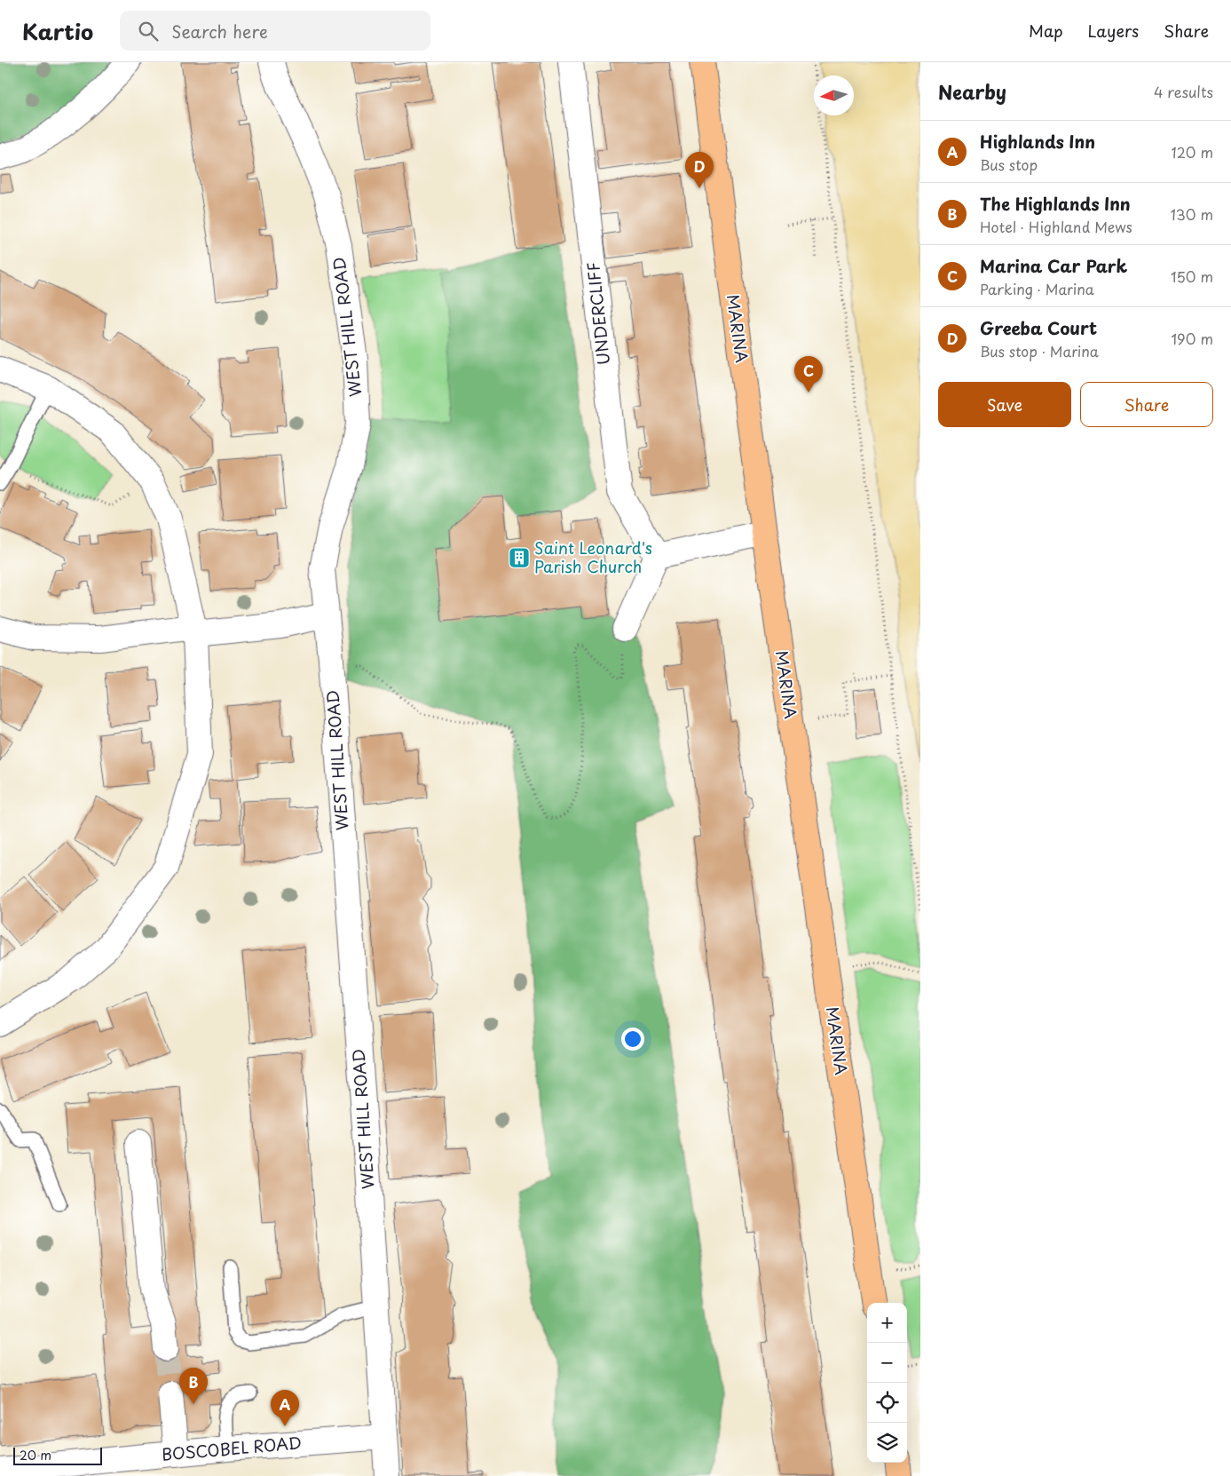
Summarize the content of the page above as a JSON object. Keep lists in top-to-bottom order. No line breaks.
{"streets":{"highway":["MARINA"],"street":["UNDERCLIFF","WEST HILL ROAD","BOSCOBEL ROAD"]},"crossings":[["WEST HILL ROAD","BOSCOBEL ROAD"]],"places":{"building":["Saint Leonard's Parish Church"]},"scale_bar":"20 m","north":"left","page":{"header":"Kartio","search":"Search here","nav":["Map","Layers","Share"],"heading":["Nearby","4 results"],"list":[{"mark":"A","name":"Highlands Inn","note":"Bus stop","value":"120 m"},{"mark":"B","name":"The Highlands Inn","note":"Hotel · Highland Mews","value":"130 m"},{"mark":"C","name":"Marina Car Park","note":"Parking · Marina","value":"150 m"},{"mark":"D","name":"Greeba Court","note":"Bus stop · Marina","value":"190 m"}],"pins":["D","C","B","A"],"buttons":["Save","Share"],"map_buttons":["+","−"],"scale":"20 m"}}
